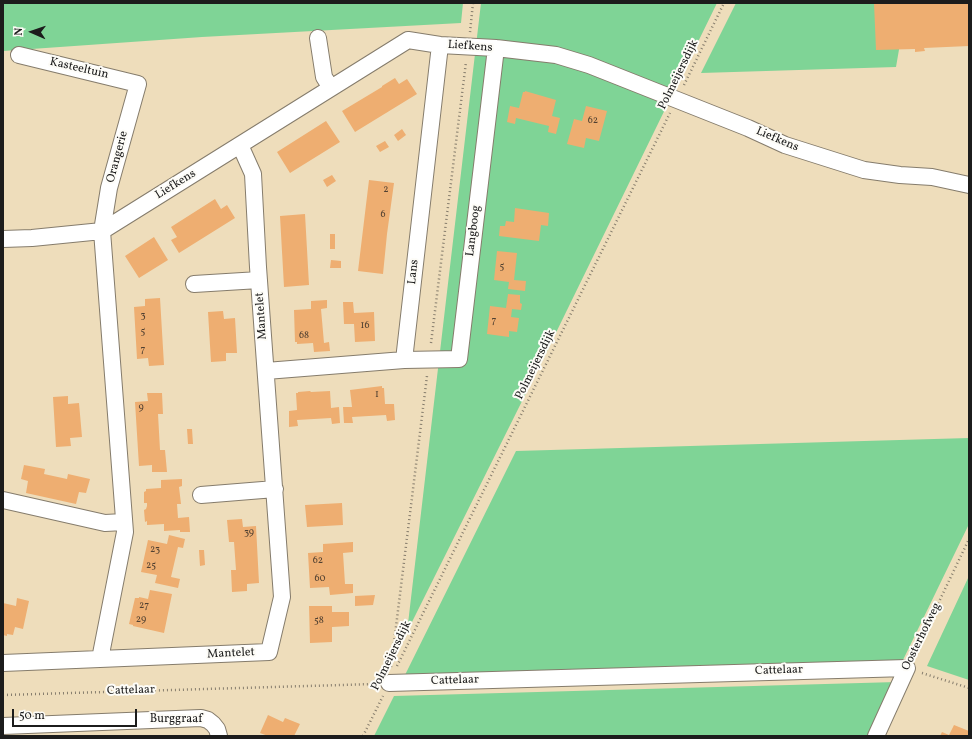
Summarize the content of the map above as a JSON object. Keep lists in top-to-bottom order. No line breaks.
{"streets":{"street":["Liefkens","Kasteeltuin","Orangerie","Langboog","Lans","Mantelet","Oosterhofweg","Cattelaar","Burggraaf"],"path":["Polmeijersdijk"]},"crossings":[["Liefkens","Polmeijersdijk"],["Liefkens","Orangerie"],["Liefkens","Langboog"],["Liefkens","Lans"],["Liefkens","Mantelet"],["Kasteeltuin","Orangerie"],["Polmeijersdijk","Cattelaar"],["Langboog","Lans"],["Oosterhofweg","Cattelaar"]],"house_numbers":["62","2","6","5","3","7","16","5","68","7","1","9","39","23","62","25","60","27","29","58"],"scale_bar":"50 m","north":"left"}
